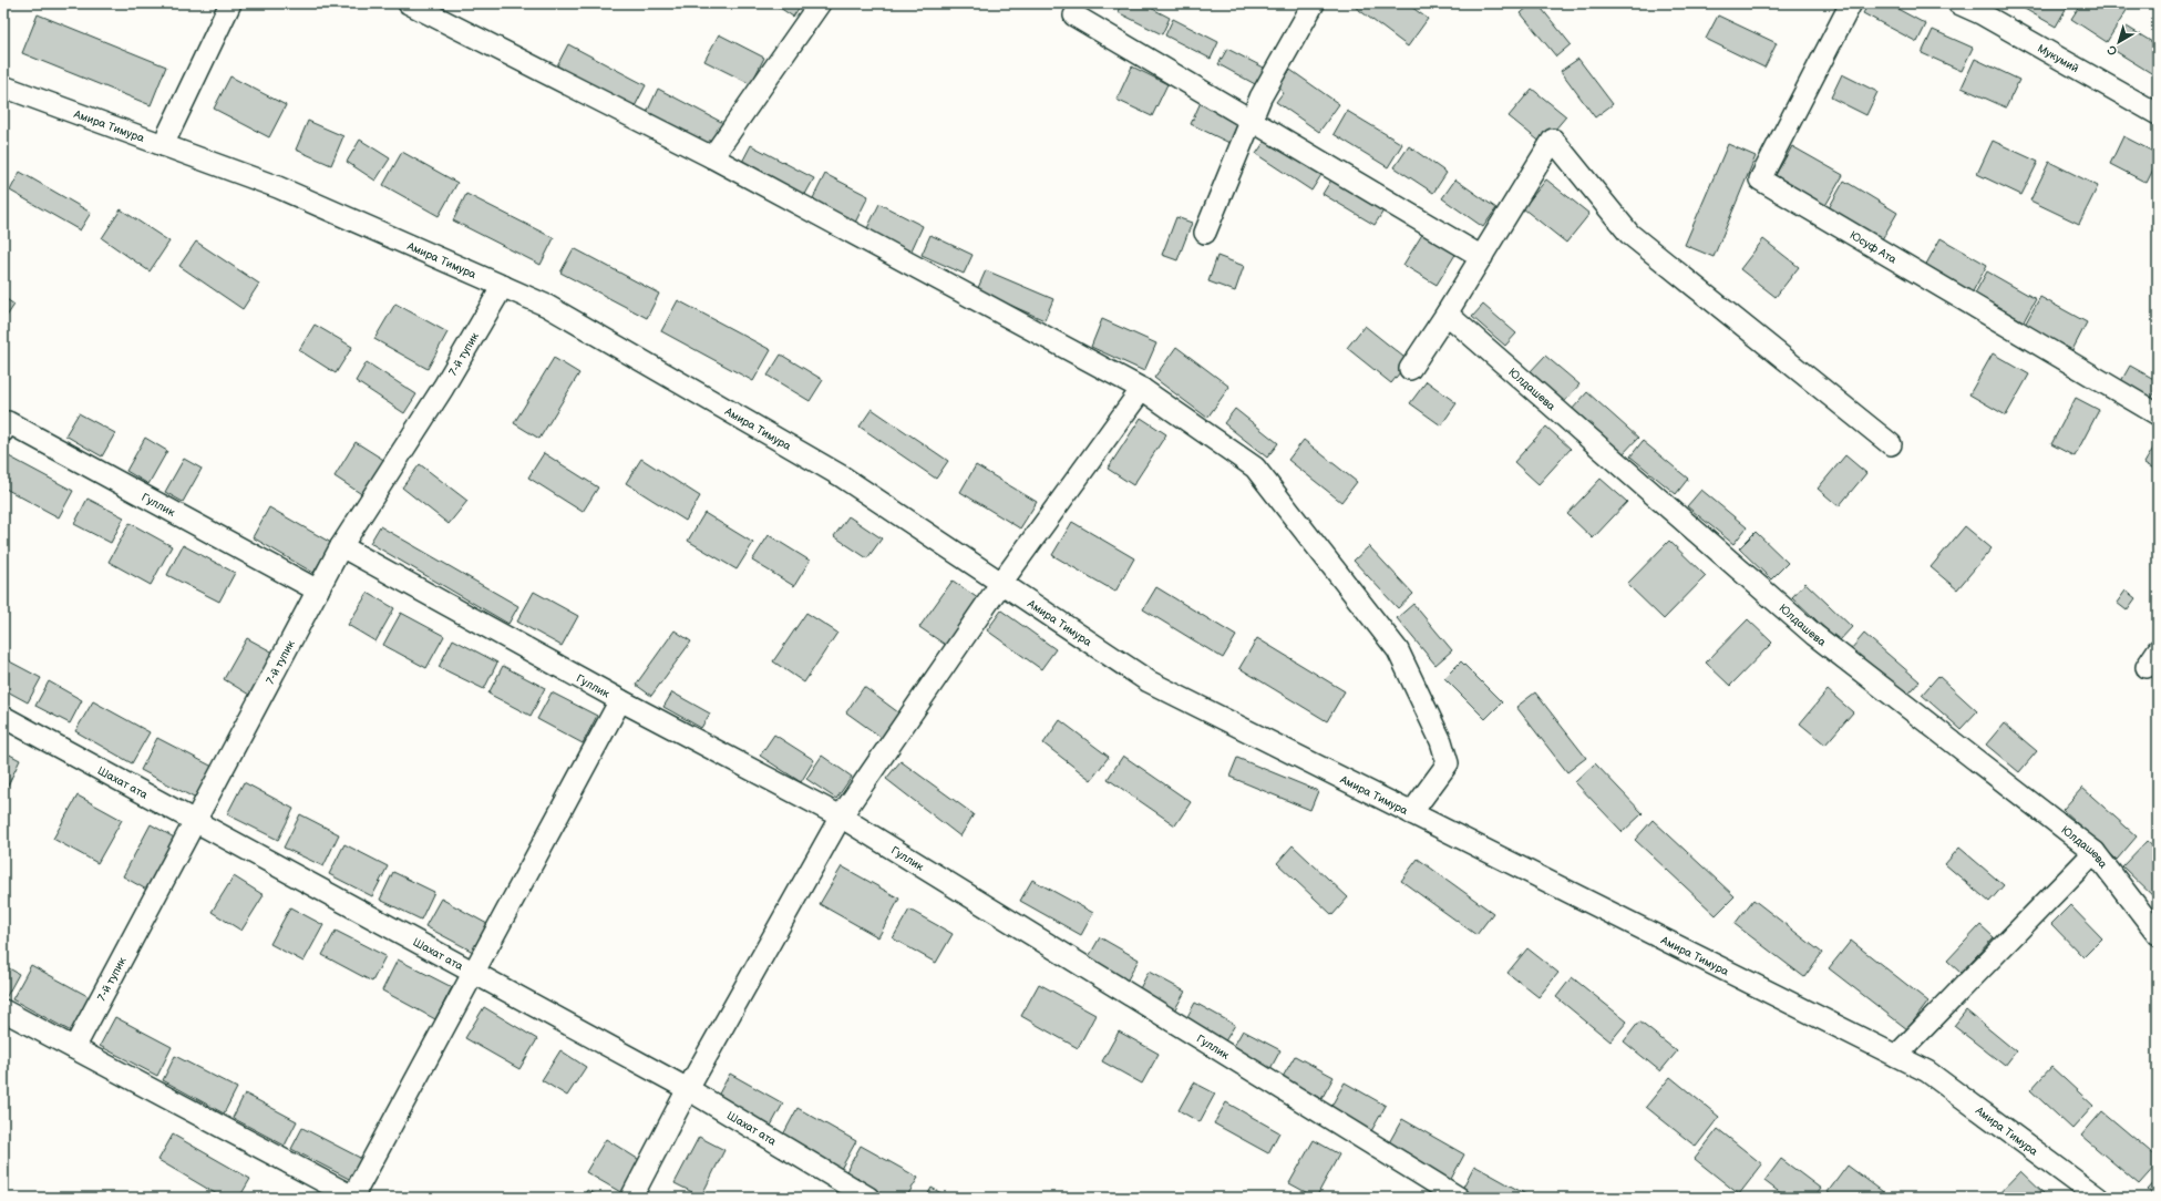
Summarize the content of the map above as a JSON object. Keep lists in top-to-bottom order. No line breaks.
{"streets":{"street":["Мукумий","Амира Тимура","Юсуф Ата","7-й тупик","Юлдашева","Гуллик","Шахат ата"]},"crossings":[["Амира Тимура","7-й тупик"],["7-й тупик","Гуллик"],["7-й тупик","Шахат ата"]],"north":"bottom left"}
